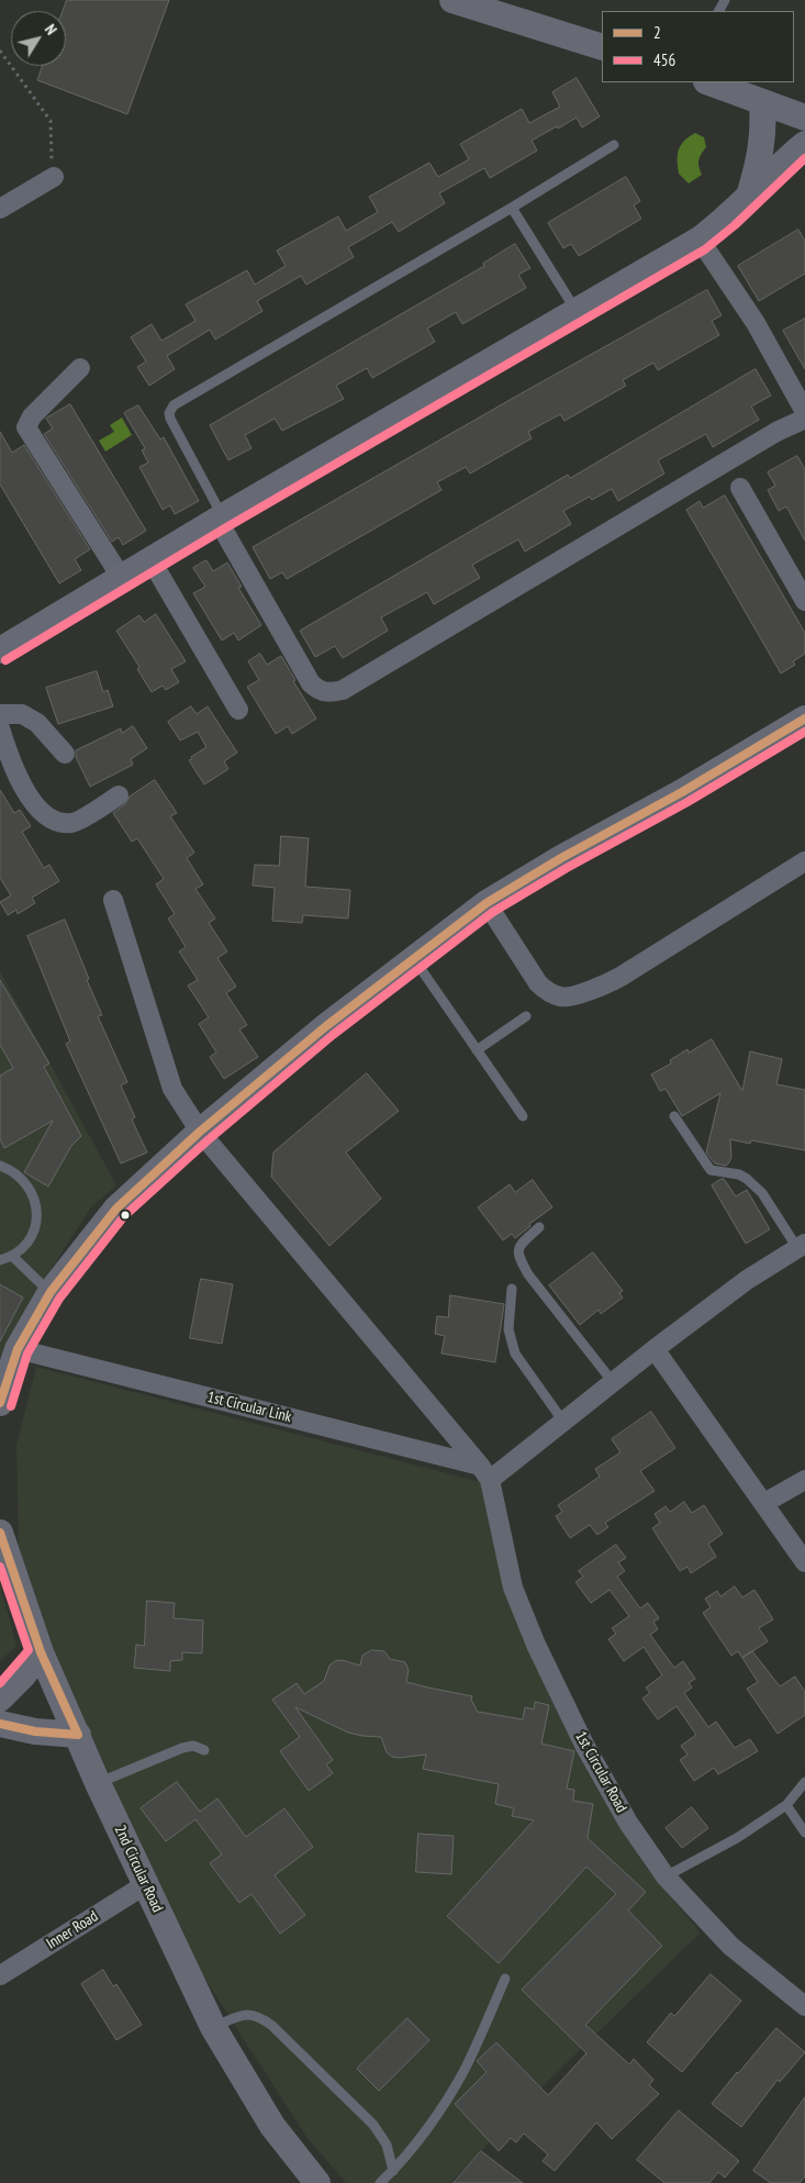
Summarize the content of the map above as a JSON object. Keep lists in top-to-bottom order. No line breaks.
{"streets":{"street":["1st Circular Link","1st Circular Road","2nd Circular Road","Inner Road"]},"crossings":[["1st Circular Link","1st Circular Road"],["2nd Circular Road","Inner Road"]],"lines":["transit line 456","transit line 2"],"legend":["2","456"],"north":"top right"}
